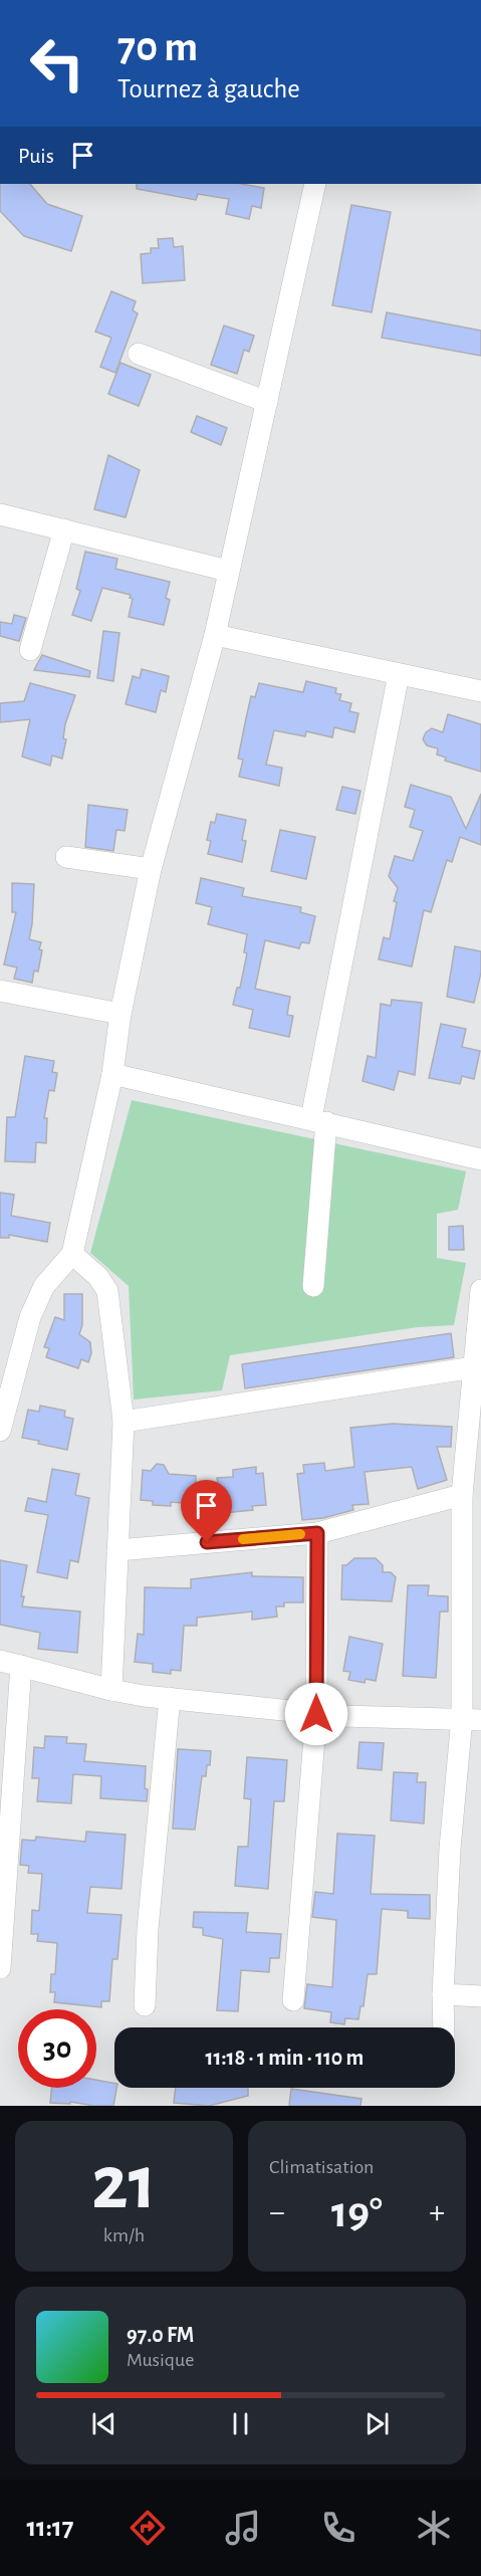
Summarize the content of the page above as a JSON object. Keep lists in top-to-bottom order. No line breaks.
{"page":{"turn":["70 m","Tournez à gauche"],"then":"Puis","limit":"30","trip":"11:18 · 1 min · 110 m","tile":[["21","km/h"],"Climatisation"],"heat":["−","19°","+"],"song":["97.0 FM","Musique"],"tabs":"11:17"}}
